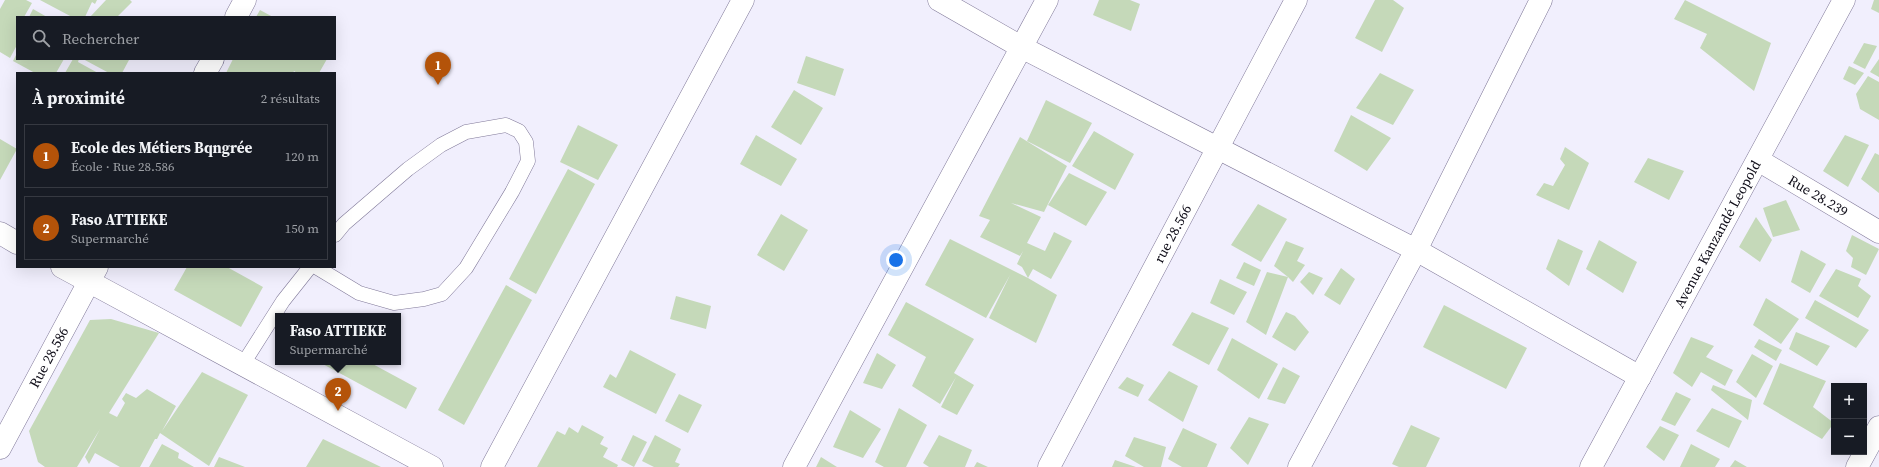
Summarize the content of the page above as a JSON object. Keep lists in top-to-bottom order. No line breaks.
{"streets":{"street":["Rue 28.239","rue 28.566","Avenue Kanzandé Leopold","Rue 28.586"]},"crossings":[["Rue 28.239","Avenue Kanzandé Leopold"]],"page":{"search":"Rechercher","pins":["1","2"],"heading":["À proximité","2 résultats"],"list":[{"mark":"1","name":"Ecole des Métiers Bqngrée","note":"École · Rue 28.586","value":"120 m"},{"mark":"2","name":"Faso ATTIEKE","note":"Supermarché","value":"150 m"}],"popup":["Faso ATTIEKE","Supermarché"],"map_buttons":["+","−"]}}
